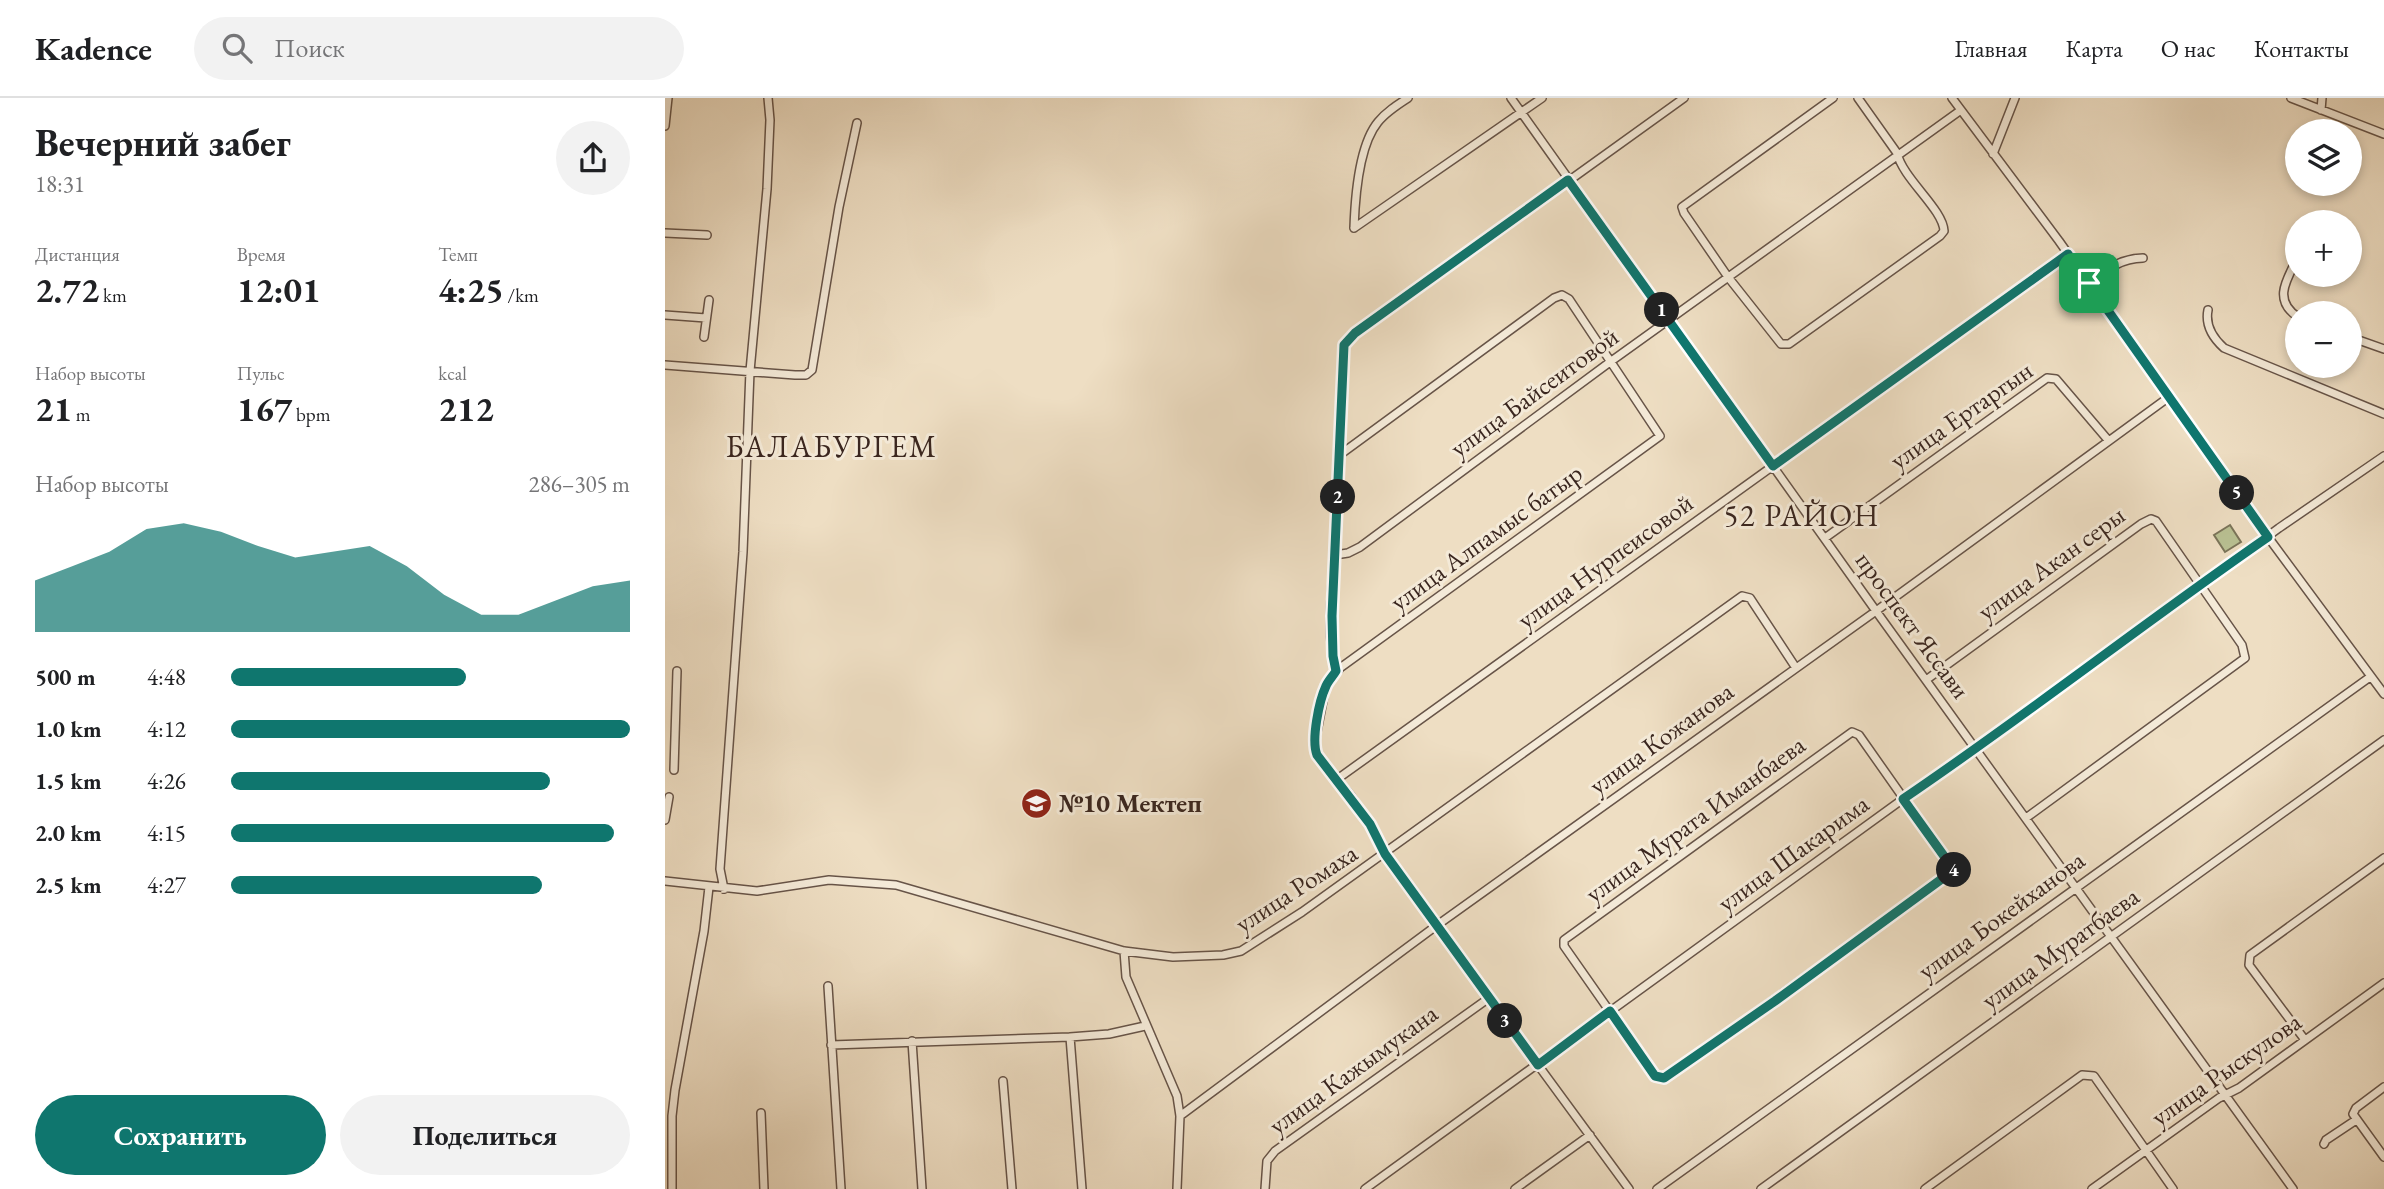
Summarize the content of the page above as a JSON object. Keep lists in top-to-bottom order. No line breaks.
{"streets":{"street":["улица Байсеитовой","улица Ертаргын","улица Алпамыс батыр","улица Нурпеисовой","улица Акан серы","проспект Яссави","улица Кожанова","улица Мурата Иманбаева","улица Шакарима","улица Ромаха","улица Бокейханова","улица Муратбаева","улица Кажымукана","улица Рыскулова"]},"crossings":[["улица Байсеитовой","улица Алпамыс батыр"],["улица Байсеитовой","проспект Яссави"],["улица Ертаргын","проспект Яссави"],["улица Ертаргын","улица Кожанова"],["улица Нурпеисовой","проспект Яссави"],["улица Акан серы","проспект Яссави"],["улица Акан серы","улица Шакарима"],["проспект Яссави","улица Кожанова"],["проспект Яссави","улица Шакарима"],["проспект Яссави","улица Бокейханова"],["проспект Яссави","улица Муратбаева"],["проспект Яссави","улица Рыскулова"],["улица Кожанова","улица Ромаха"],["улица Мурата Иманбаева","улица Шакарима"]],"districts":["БАЛАБУРГЕМ","52 РАЙОН"],"places":{"school or university":["№10 Мектеп"]},"page":{"header":"Kadence","search":"Поиск","nav":["Главная","Карта","О нас","Контакты"],"heading":["Вечерний забег","18:31"],"map_buttons":["+","−"],"stats":[["Дистанция","2.72 km"],["Время","12:01"],["Темп","4:25 /km"],["Набор высоты","21 m"],["Пульс","167 bpm"],["kcal","212"]],"pins":["1","5","2","4","3"],"chart":["Набор высоты","286–305 m"],"list":[{"name":"500 m","note":"4:48"},{"name":"1.0 km","note":"4:12"},{"name":"1.5 km","note":"4:26"},{"name":"2.0 km","note":"4:15"},{"name":"2.5 km","note":"4:27"}],"buttons":["Сохранить","Поделиться"]}}
